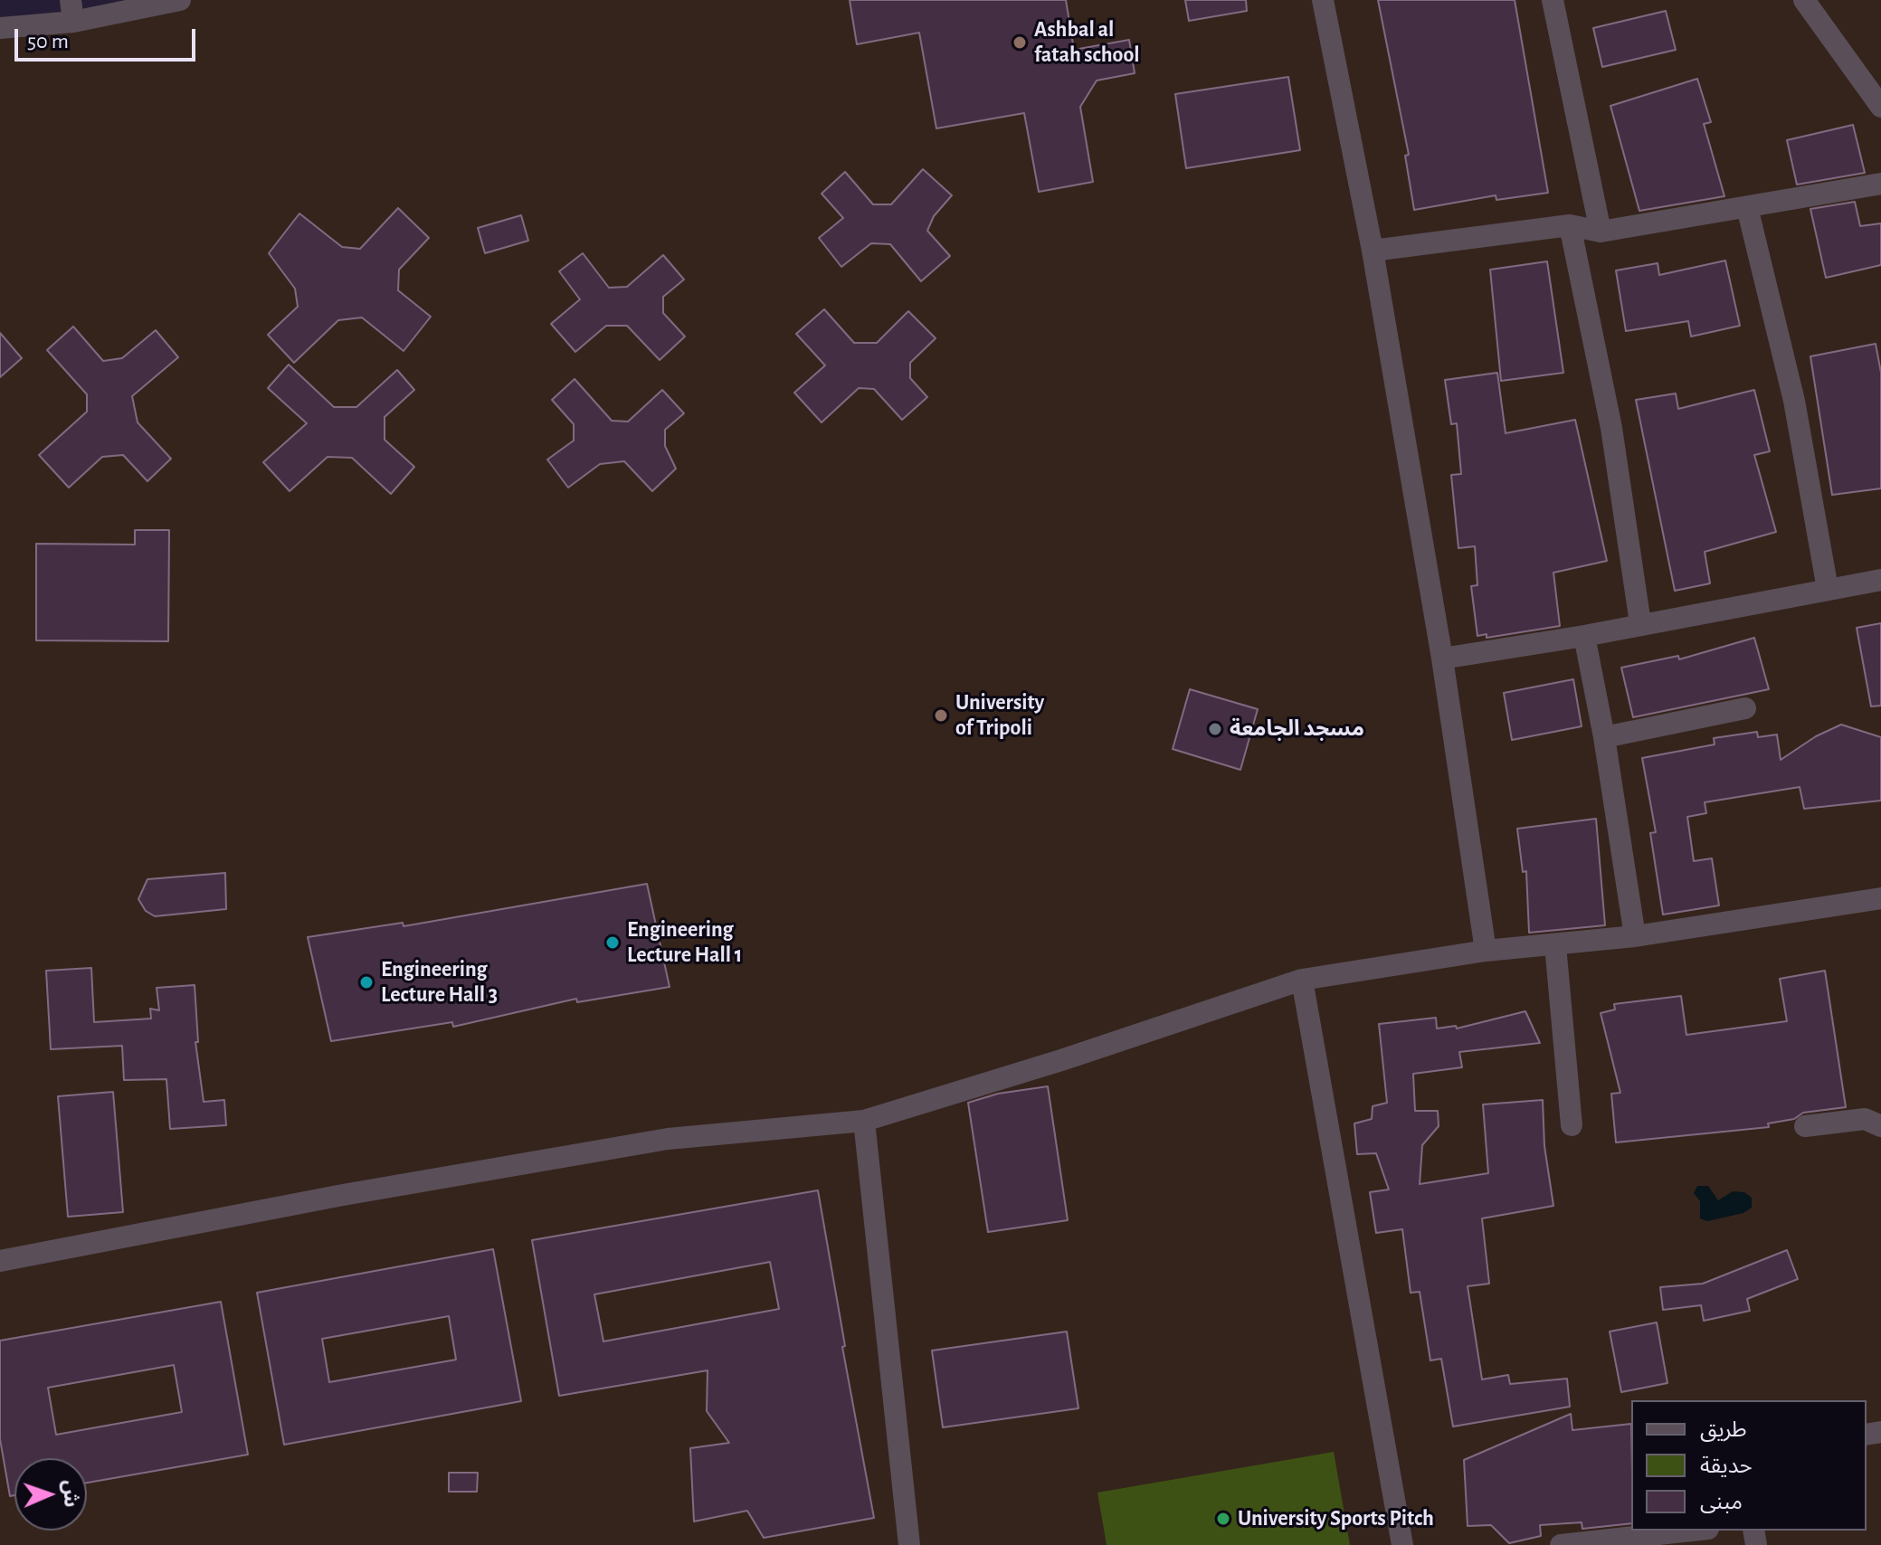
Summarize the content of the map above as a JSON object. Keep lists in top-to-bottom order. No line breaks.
{"places":["Ashbal al fatah school","University of Tripoli","مسجد الجامعة","Engineering Lecture Hall 1","Engineering Lecture Hall 3","University Sports Pitch"],"legend":["طريق","حديقة","مبنى"],"scale_bar":"50 m","north":"right"}
